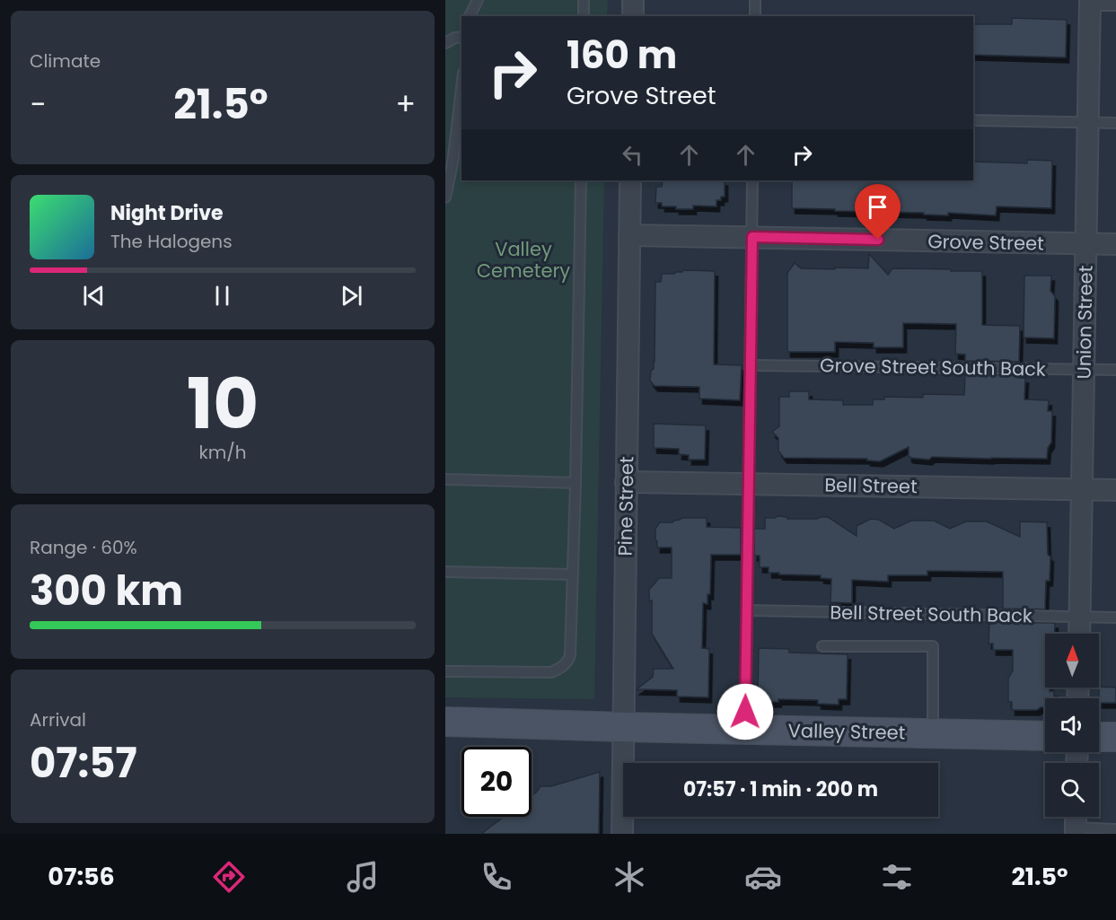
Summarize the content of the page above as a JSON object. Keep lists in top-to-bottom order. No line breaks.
{"streets":{"main road":["Valley Street"],"street":["Grove Street","Union Street","Bell Street","Pine Street"],"lane":["Grove Street South Back","Bell Street South Back"]},"crossings":[["Grove Street","Union Street"],["Grove Street","Pine Street"],["Union Street","Grove Street South Back"],["Union Street","Bell Street"],["Union Street","Bell Street South Back"],["Bell Street","Pine Street"],["Pine Street","Valley Street"]],"parks":["Valley Cemetery"],"north":"top","page":{"tile":["Climate",["10","km/h"],["Range · 60%","300 km"],["Arrival","07:57"]],"turn":["160 m","Grove Street"],"heat":["−","21.5°","+"],"song":["Night Drive","The Halogens"],"limit":"20","trip":"07:57 · 1 min · 200 m","tabs":["07:56","21.5°"]}}
